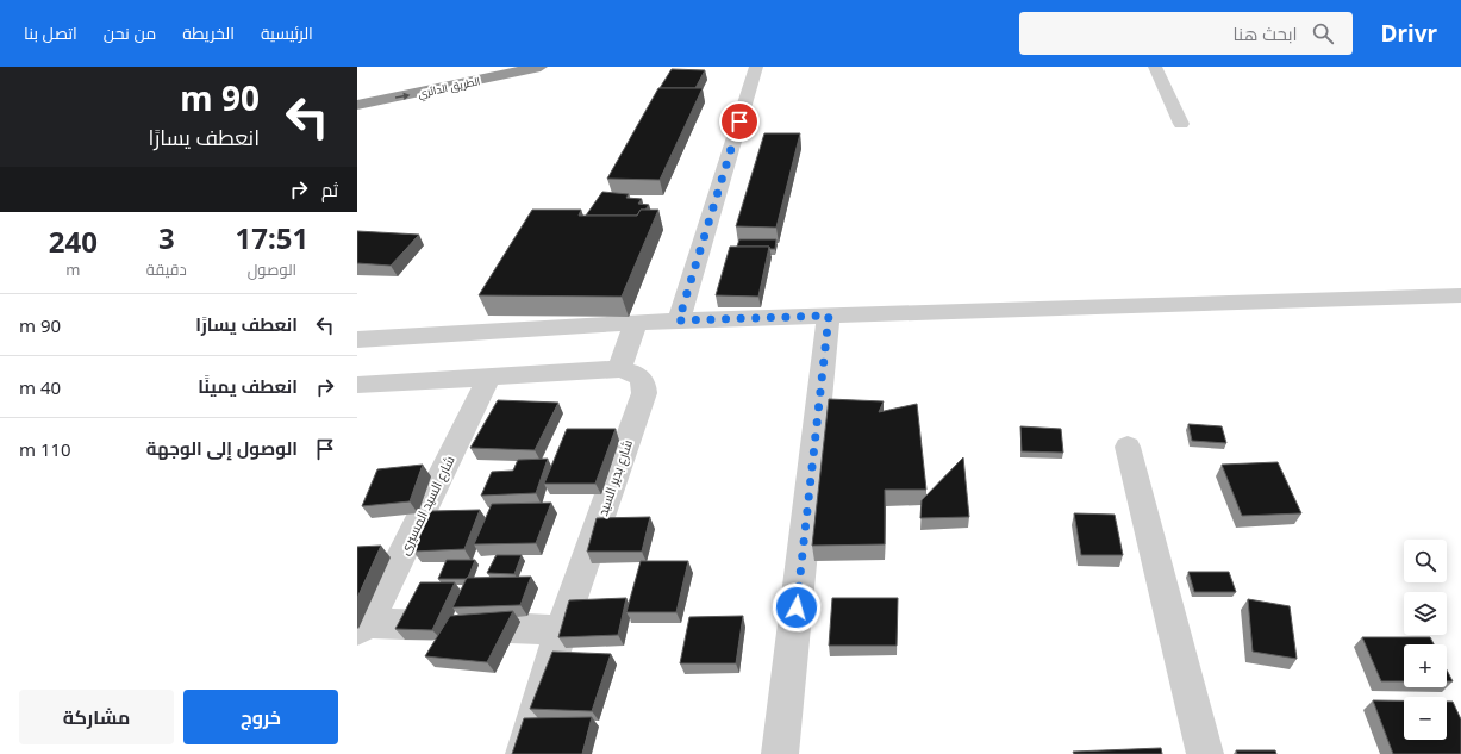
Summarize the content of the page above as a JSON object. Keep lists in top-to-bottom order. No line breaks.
{"streets":{"highway":["الطريق الدائري"],"street":["شارع بدير السيد","شارع السيد المسيرى"]},"page":{"header":"Drivr","search":"ابحث هنا","nav":["الرئيسية","الخريطة","من نحن","اتصل بنا"],"turn":["90 m","انعطف يسارًا"],"then":"ثم","eta":["17:51","الوصول","3","دقيقة","240","m"],"list":[{"name":"انعطف يسارًا","value":"90 m"},{"name":"انعطف يمينًا","value":"40 m"},{"name":"الوصول إلى الوجهة","value":"110 m"}],"map_buttons":["+","−"],"buttons":["خروج","مشاركة"]}}
